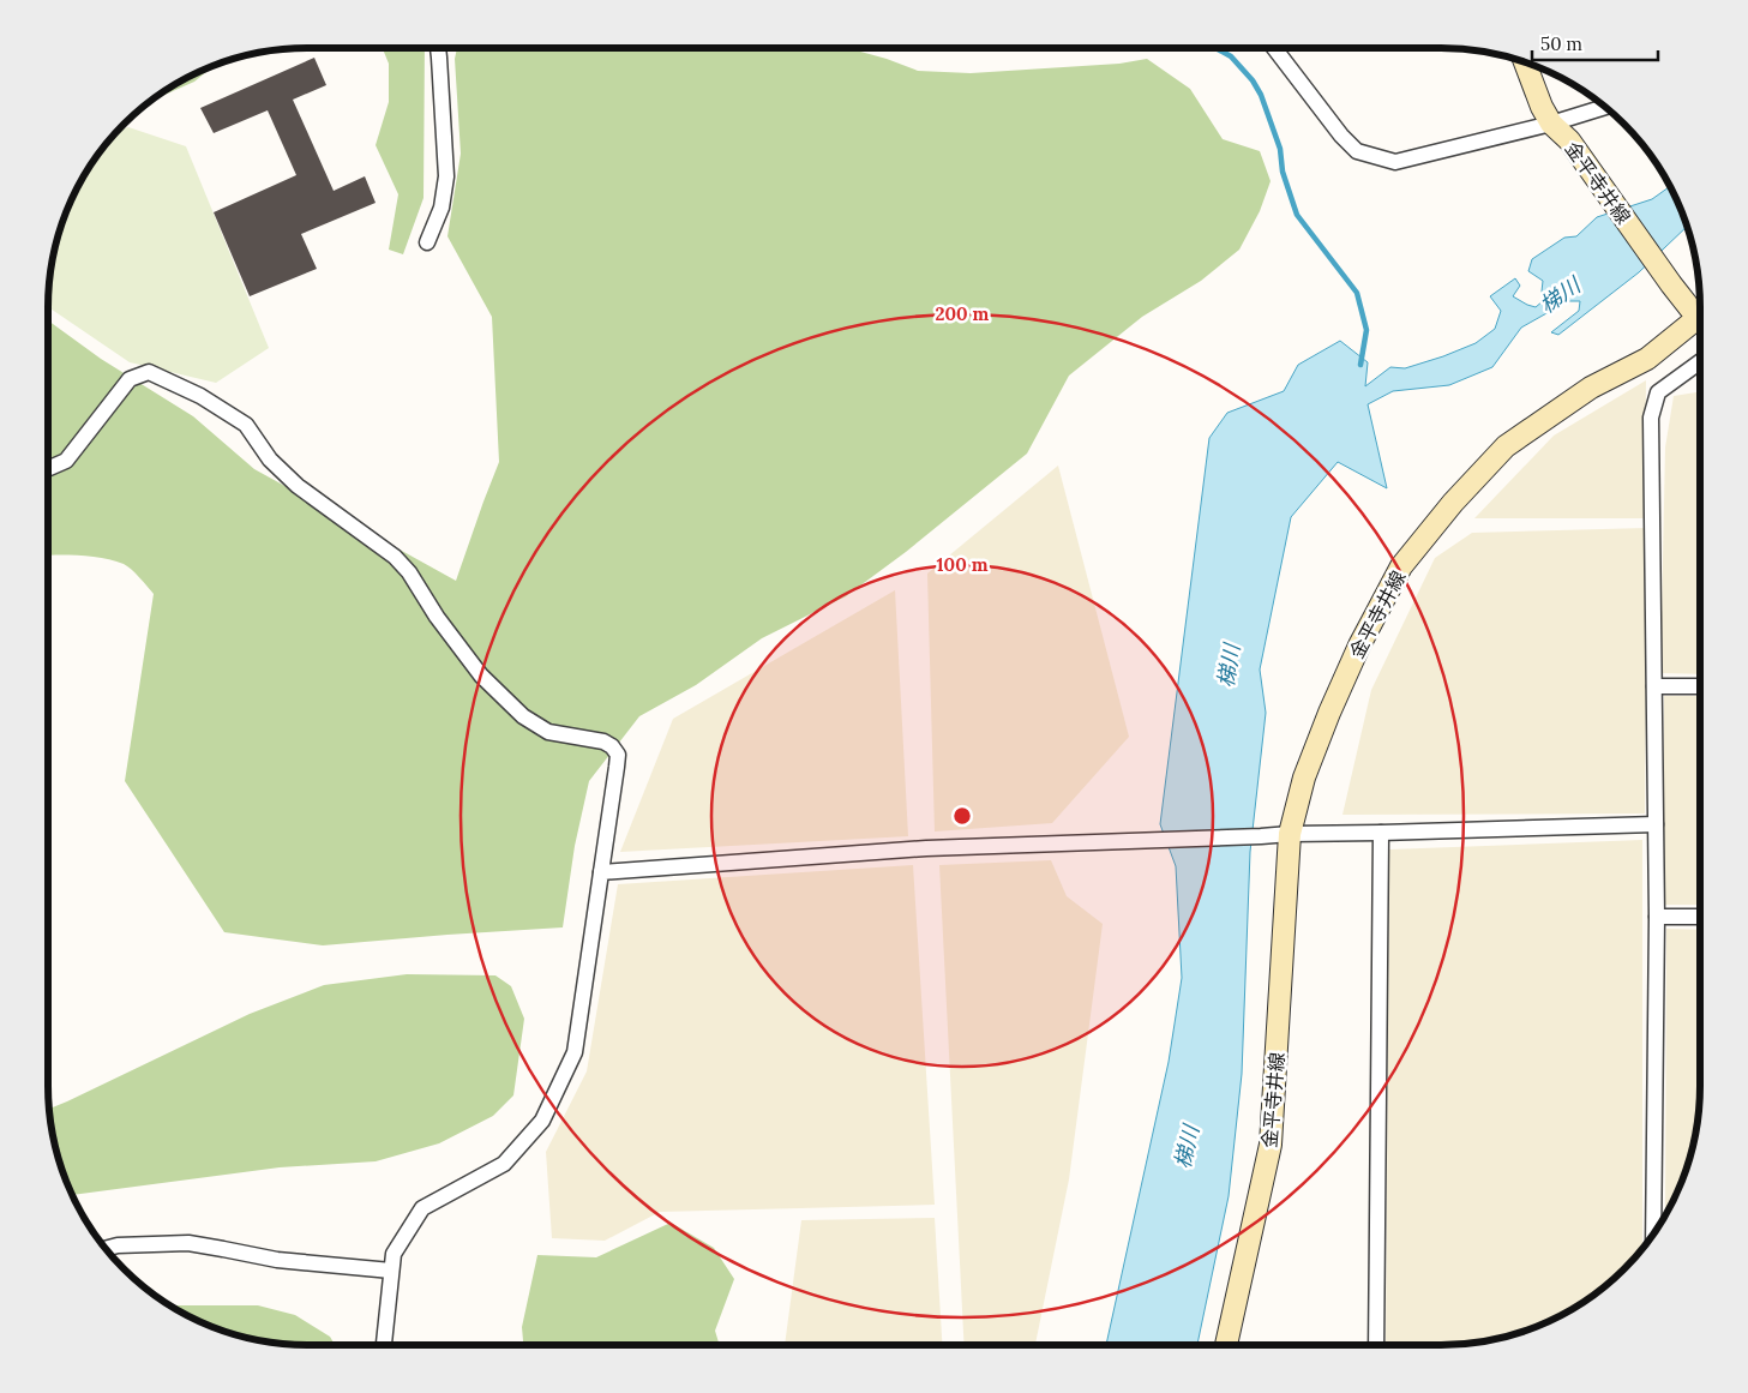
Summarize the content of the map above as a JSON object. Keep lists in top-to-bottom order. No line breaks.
{"streets":{"main road":["金平寺井線"]},"water":["梯川"],"scale_bar":"50 m","rings":["200 m","100 m"]}
